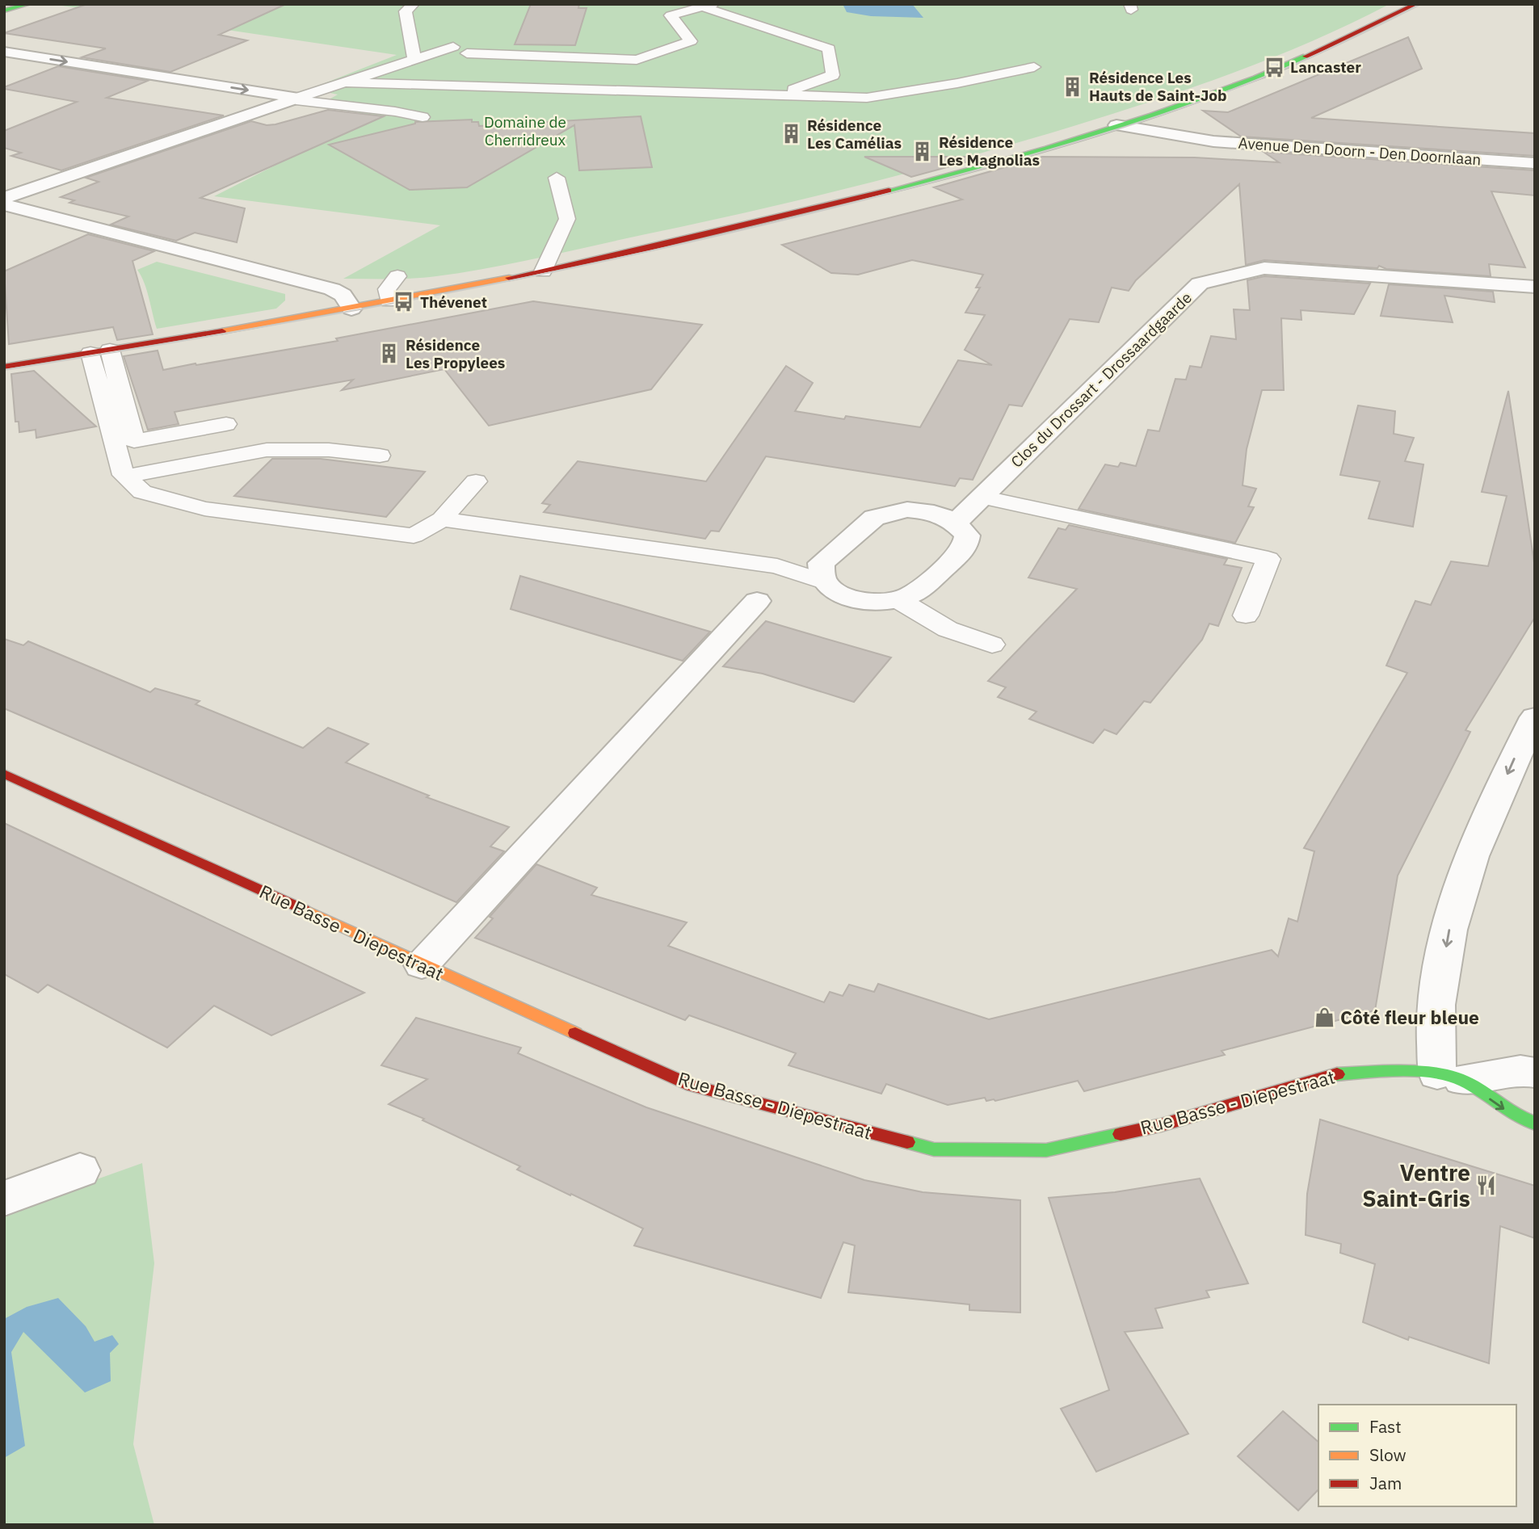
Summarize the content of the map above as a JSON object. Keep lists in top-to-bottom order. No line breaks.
{"streets":{"street":["Avenue Den Doorn - Den Doornlaan","Clos du Drossart - Drossaardgaarde","Rue Basse - Diepestraat"]},"parks":["Domaine de Cherridreux"],"places":{"bus stop":["Lancaster","Thévenet"],"building":["Résidence Les Hauts de Saint-Job","Résidence Les Camélias","Résidence Les Magnolias","Résidence Les Propylees"],"shop":["Côté fleur bleue"],"restaurant":["Ventre Saint-Gris"]},"legend":["Fast","Slow","Jam"]}
